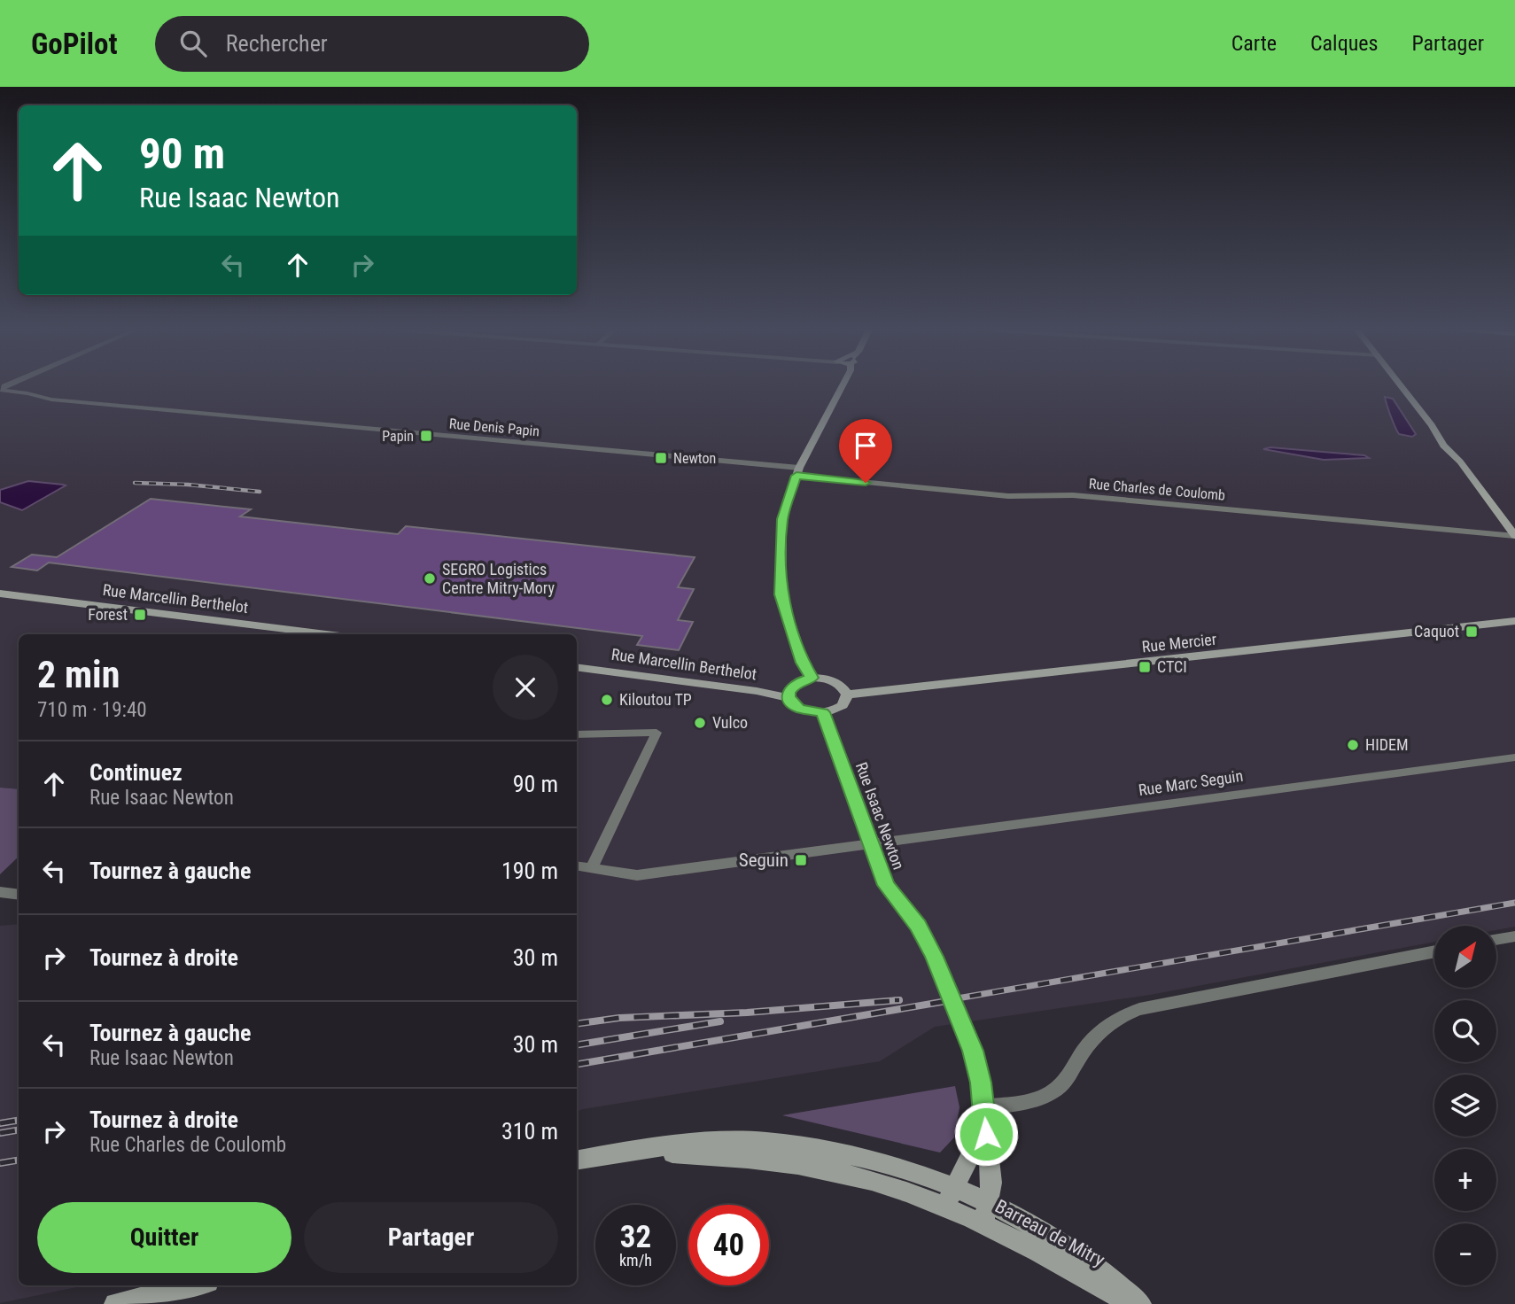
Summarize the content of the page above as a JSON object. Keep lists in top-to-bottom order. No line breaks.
{"streets":{"street":["Rue Denis Papin","Rue Charles de Coulomb","Rue Marcellin Berthelot","Rue Mercier","Rue Marc Seguin","Rue Isaac Newton","Barreau de Mitry"]},"crossings":[["Rue Denis Papin","Rue Charles de Coulomb"],["Rue Marcellin Berthelot","Rue Mercier"],["Rue Marcellin Berthelot","Rue Isaac Newton"],["Rue Mercier","Rue Isaac Newton"],["Rue Marc Seguin","Rue Isaac Newton"],["Rue Isaac Newton","Barreau de Mitry"]],"places":{"transit":["Papin","Newton","Forest","Caquot","CTCI","Seguin"],"other":["SEGRO Logistics Centre Mitry-Mory","Kiloutou TP","Vulco","HIDEM"]},"north":"top right","page":{"header":"GoPilot","search":"Rechercher","nav":["Carte","Calques","Partager"],"turn":["90 m","Rue Isaac Newton"],"heading":["2 min","710 m · 19:40"],"list":[{"name":"Continuez","note":"Rue Isaac Newton","value":"90 m"},{"name":"Tournez à gauche","value":"190 m"},{"name":"Tournez à droite","value":"30 m"},{"name":"Tournez à gauche","note":"Rue Isaac Newton","value":"30 m"},{"name":"Tournez à droite","note":"Rue Charles de Coulomb","value":"310 m"}],"map_buttons":["+","−"],"buttons":["Quitter","Partager"],"speed":"32 km/h","limit":"40"}}
